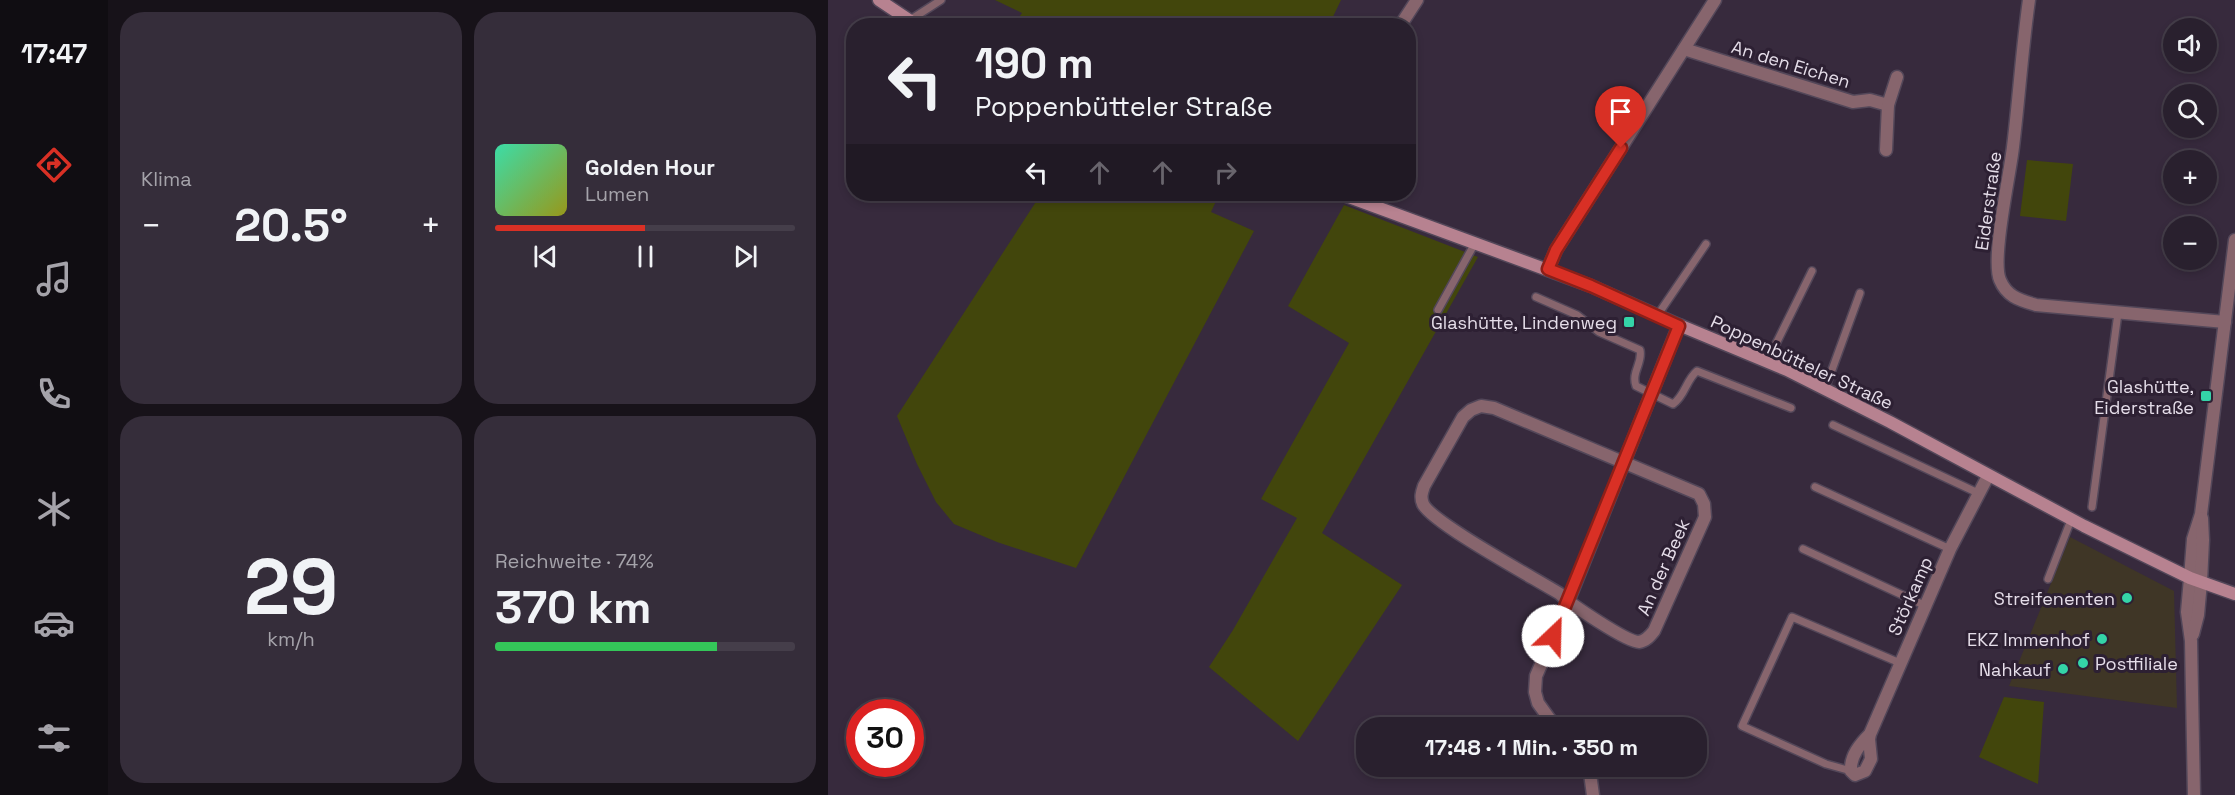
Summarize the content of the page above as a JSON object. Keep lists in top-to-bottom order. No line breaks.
{"streets":{"main road":["Poppenbütteler Straße"],"street":["An den Eichen","Eiderstraße","An der Beek","Störkamp"]},"crossings":[["Poppenbütteler Straße","Störkamp"]],"places":{"transit":["Glashütte, Lindenweg","Glashütte, Eiderstraße"],"other":["Streifenenten","EKZ Immenhof","Postfiliale","Nahkauf"]},"page":{"tabs":"17:47","tile":["Klima",["29","km/h"],["Reichweite · 74%","370 km"]],"map_buttons":["+","−"],"turn":["190 m","Poppenbütteler Straße"],"song":["Golden Hour","Lumen"],"heat":["−","20.5°","+"],"limit":"30","trip":"17:48 · 1 Min. · 350 m"}}
